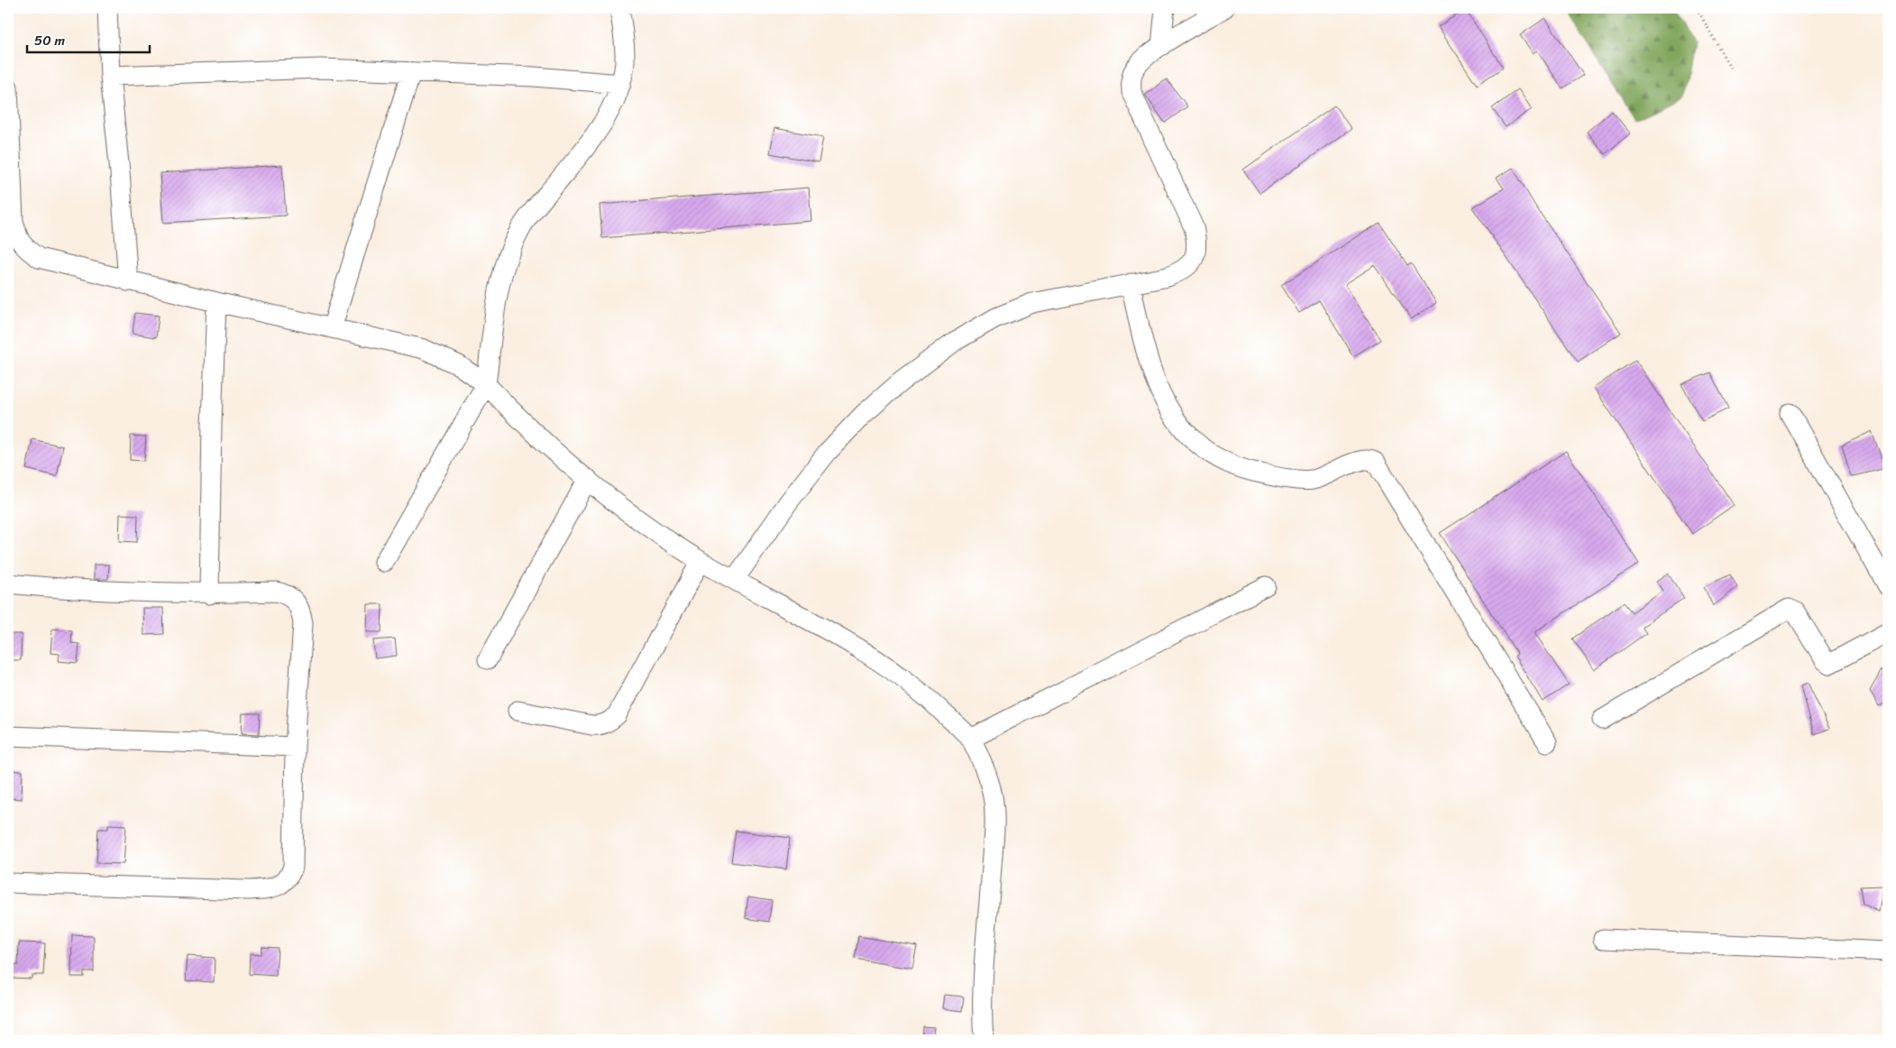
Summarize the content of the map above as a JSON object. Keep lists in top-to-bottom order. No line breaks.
{"scale_bar":"50 m"}
